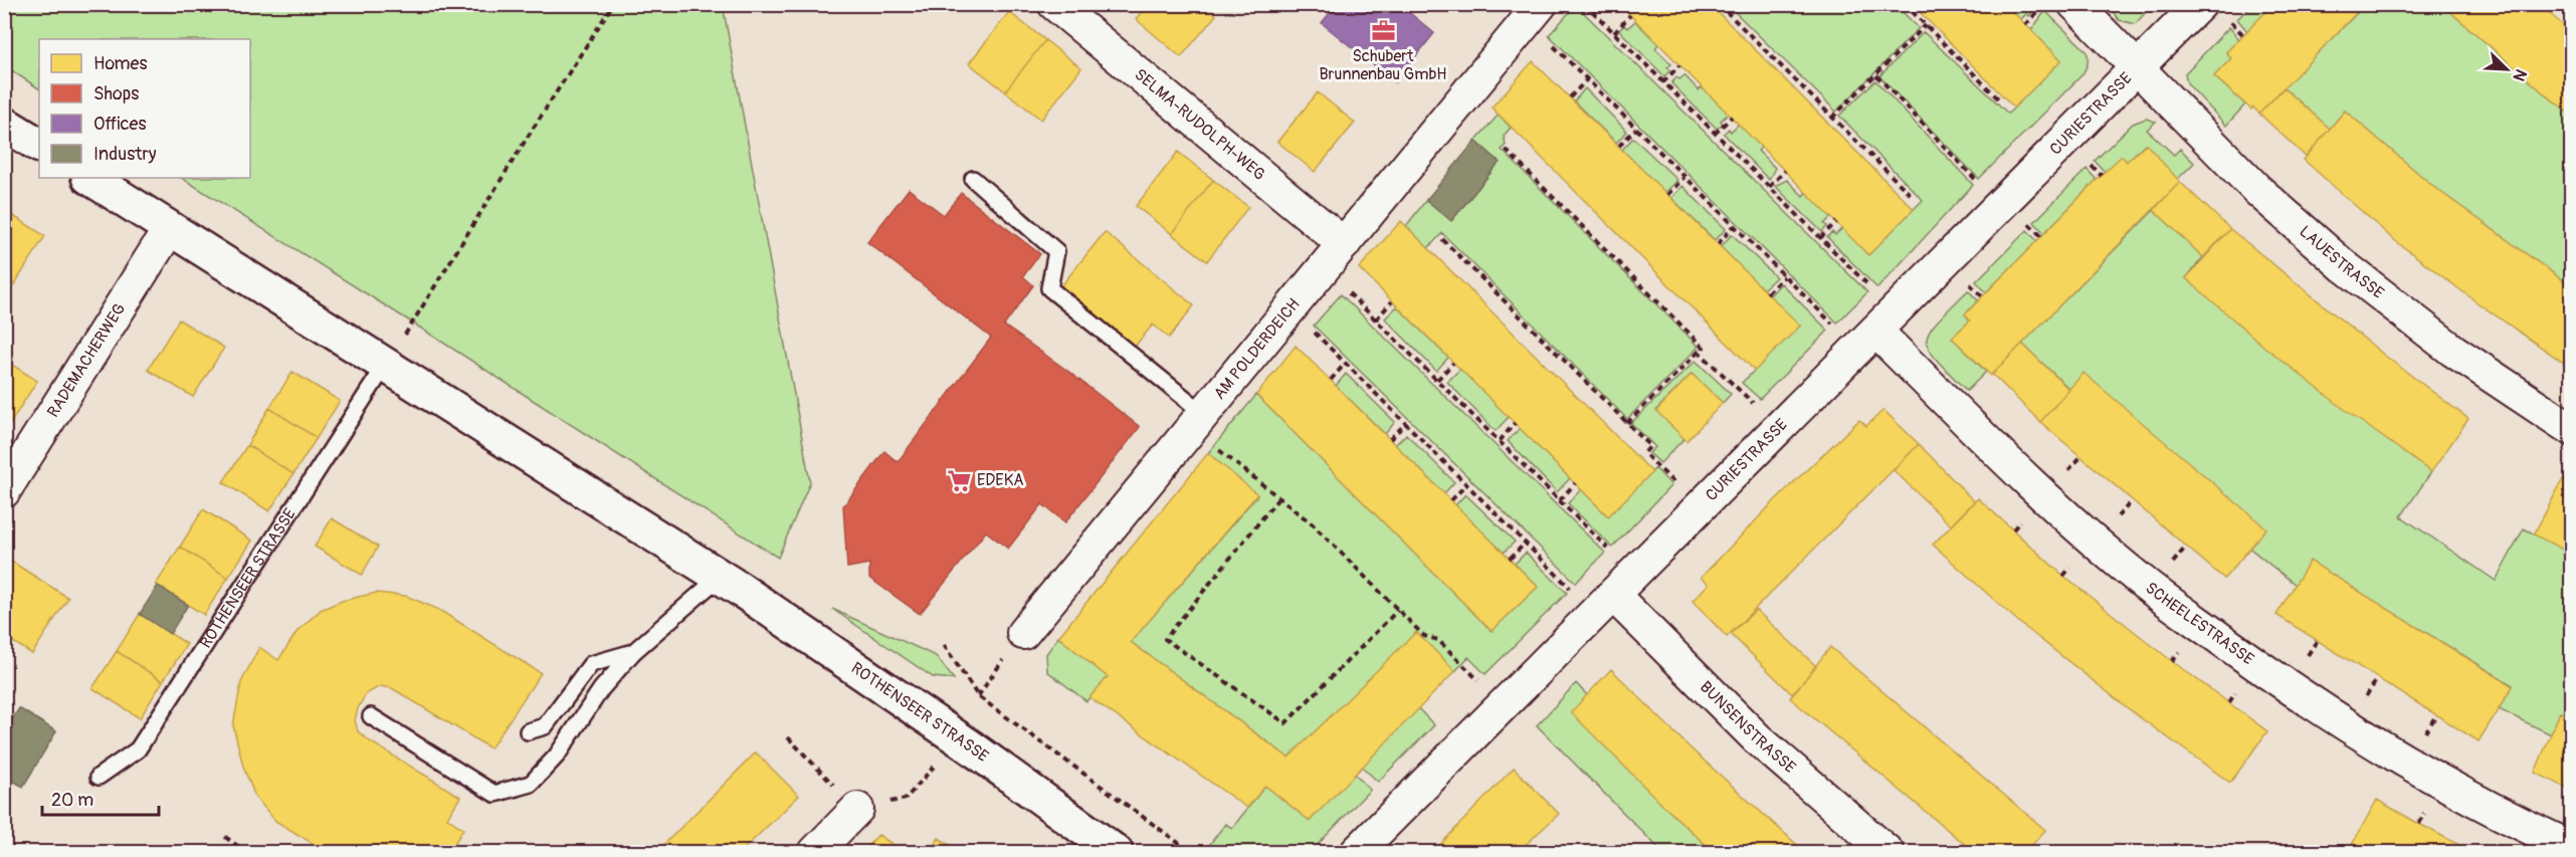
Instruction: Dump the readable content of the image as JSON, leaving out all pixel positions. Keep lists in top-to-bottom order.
{
  "streets": {
    "street": [
      "CURIESTRASSE",
      "SELMA-RUDOLPH-WEG",
      "LAUESTRASSE",
      "AM POLDERDEICH",
      "RADEMACHERWEG",
      "ROTHENSEER STRASSE",
      "SCHEELESTRASSE",
      "BUNSENSTRASSE"
    ]
  },
  "crossings": [
    ["CURIESTRASSE", "LAUESTRASSE"],
    ["CURIESTRASSE", "SCHEELESTRASSE"],
    ["CURIESTRASSE", "BUNSENSTRASSE"],
    ["SELMA-RUDOLPH-WEG", "AM POLDERDEICH"],
    ["RADEMACHERWEG", "ROTHENSEER STRASSE"]
  ],
  "places": {
    "office": ["Schubert Brunnenbau GmbH"],
    "supermarket": ["EDEKA"]
  },
  "legend": [
    "Homes",
    "Shops",
    "Offices",
    "Industry"
  ],
  "scale_bar": "20 m",
  "north": "bottom right"
}
